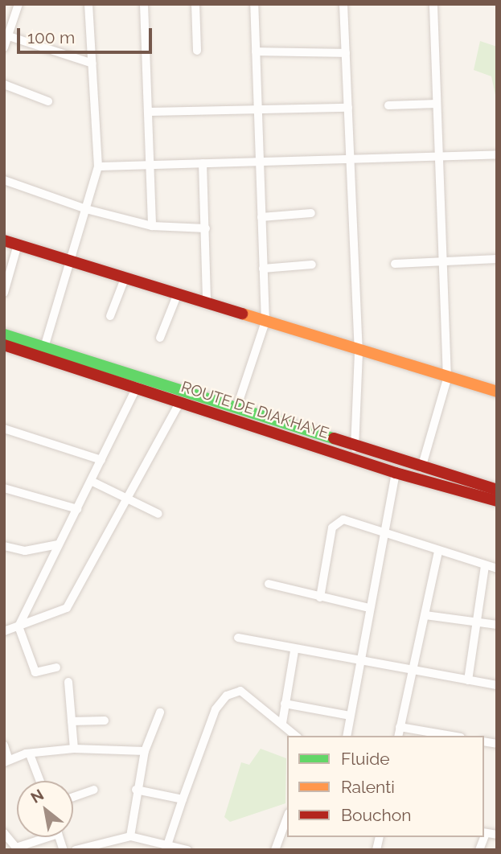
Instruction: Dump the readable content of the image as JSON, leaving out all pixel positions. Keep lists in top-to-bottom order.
{
  "streets": {
    "main road": ["ROUTE DE DIAKHAYE"]
  },
  "legend": ["Fluide", "Ralenti", "Bouchon"],
  "scale_bar": "100 m",
  "north": "top left"
}
